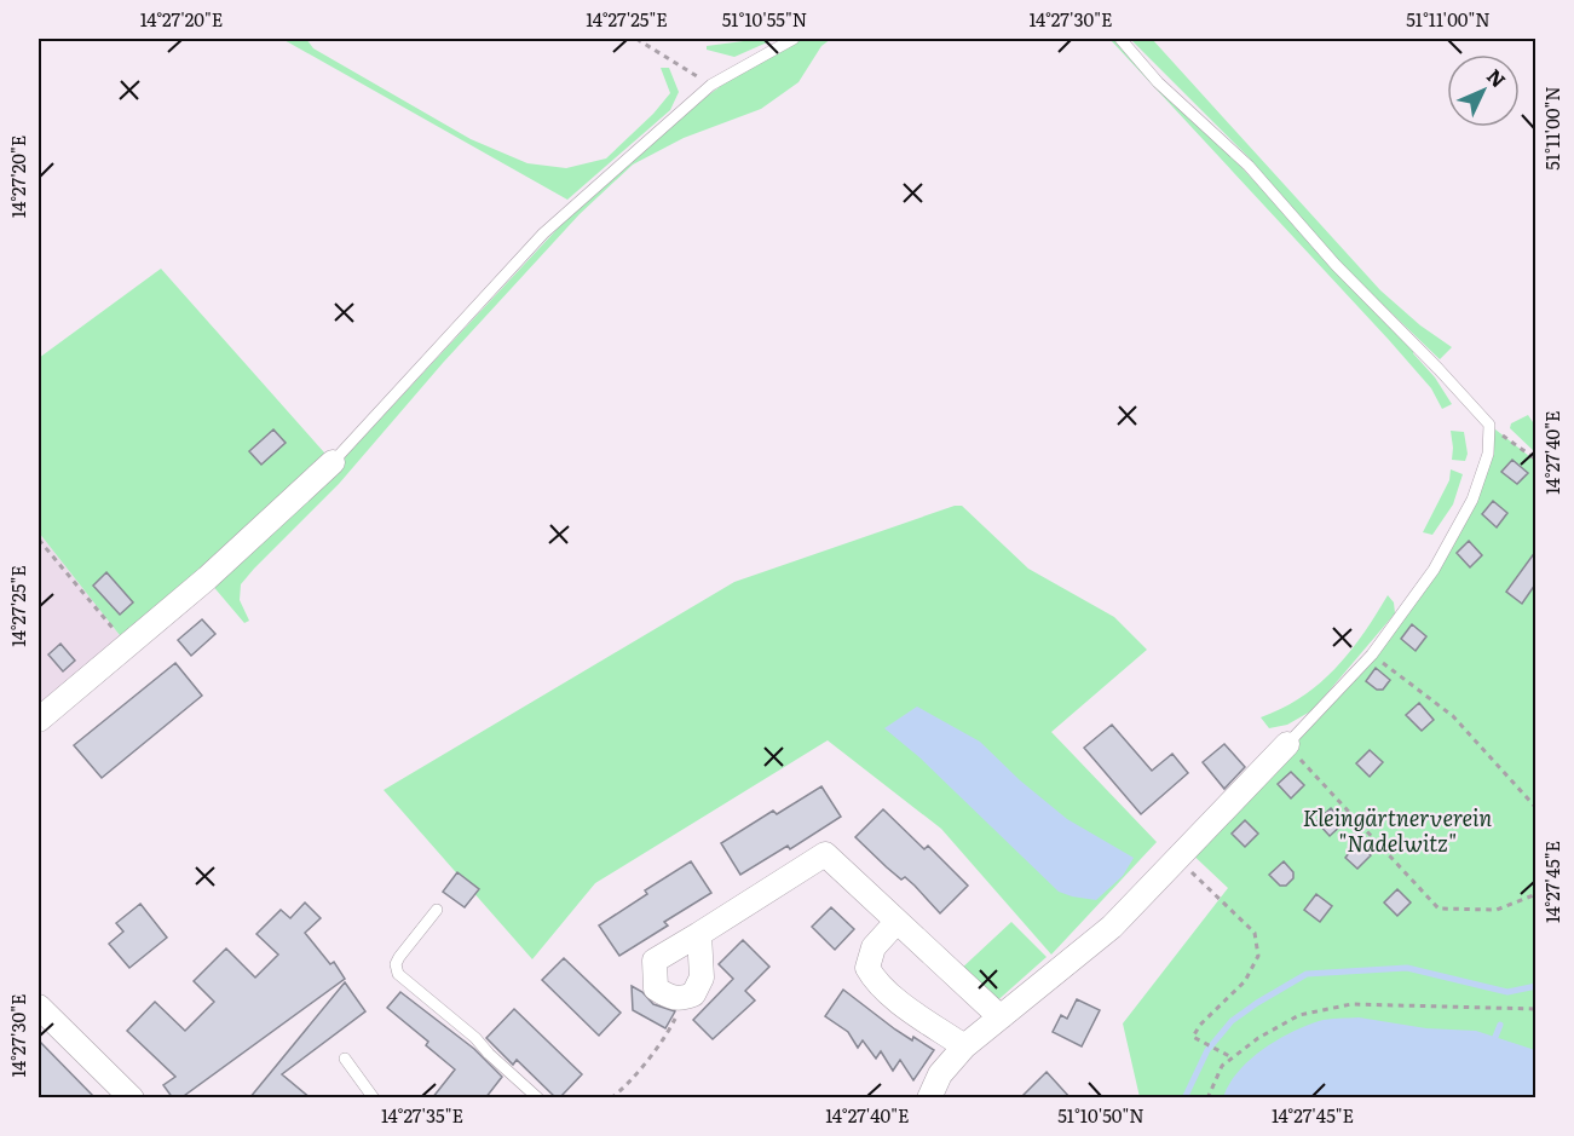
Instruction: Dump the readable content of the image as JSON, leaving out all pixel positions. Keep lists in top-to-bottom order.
{
  "parks": ["Kleingärtnerverein \"Nadelwitz\""],
  "north": "top right",
  "coordinates": [
    "14°27'20\"E",
    "14°27'25\"E",
    "51°10'55\"N",
    "14°27'30\"E",
    "51°11'00\"N",
    "14°27'40\"E",
    "14°27'45\"E",
    "14°27'35\"E",
    "51°10'50\"N"
  ]
}
